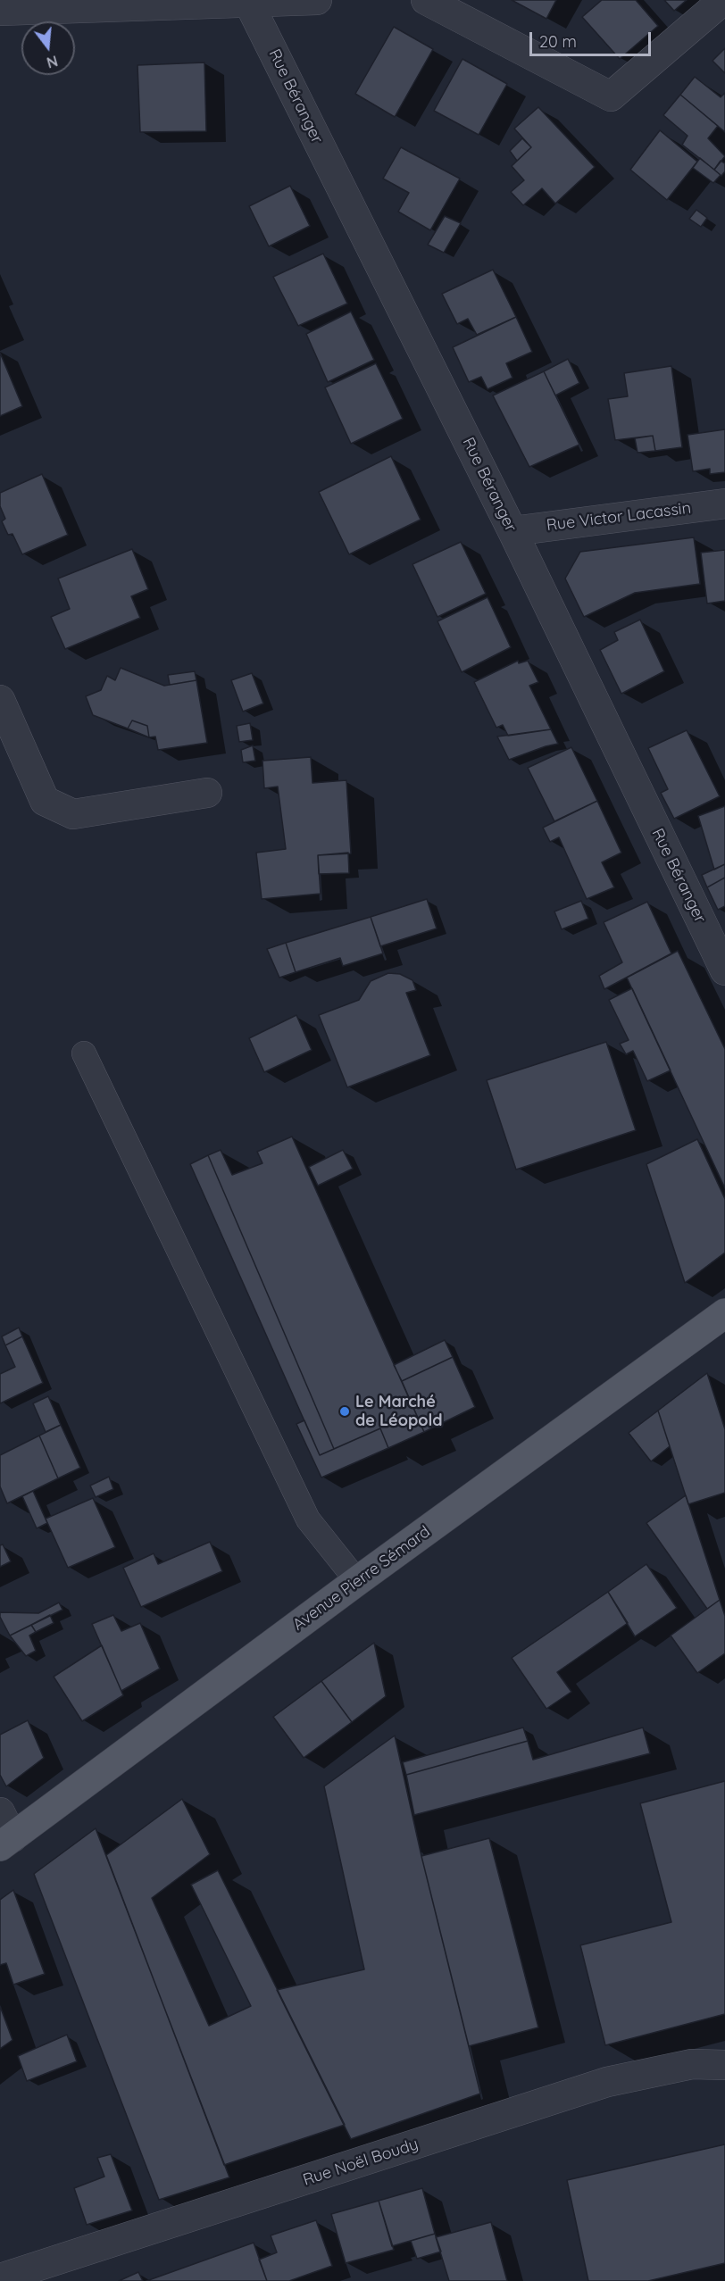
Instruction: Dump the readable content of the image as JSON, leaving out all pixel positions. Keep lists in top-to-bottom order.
{
  "streets": {
    "main road": ["Avenue Pierre Sémard"],
    "street": ["Rue Béranger", "Rue Victor Lacassin", "Rue Noël Boudy"]
  },
  "crossings": [
    ["Rue Béranger", "Rue Victor Lacassin"]
  ],
  "places": ["Le Marché de Léopold"],
  "scale_bar": "20 m",
  "north": "bottom"
}
